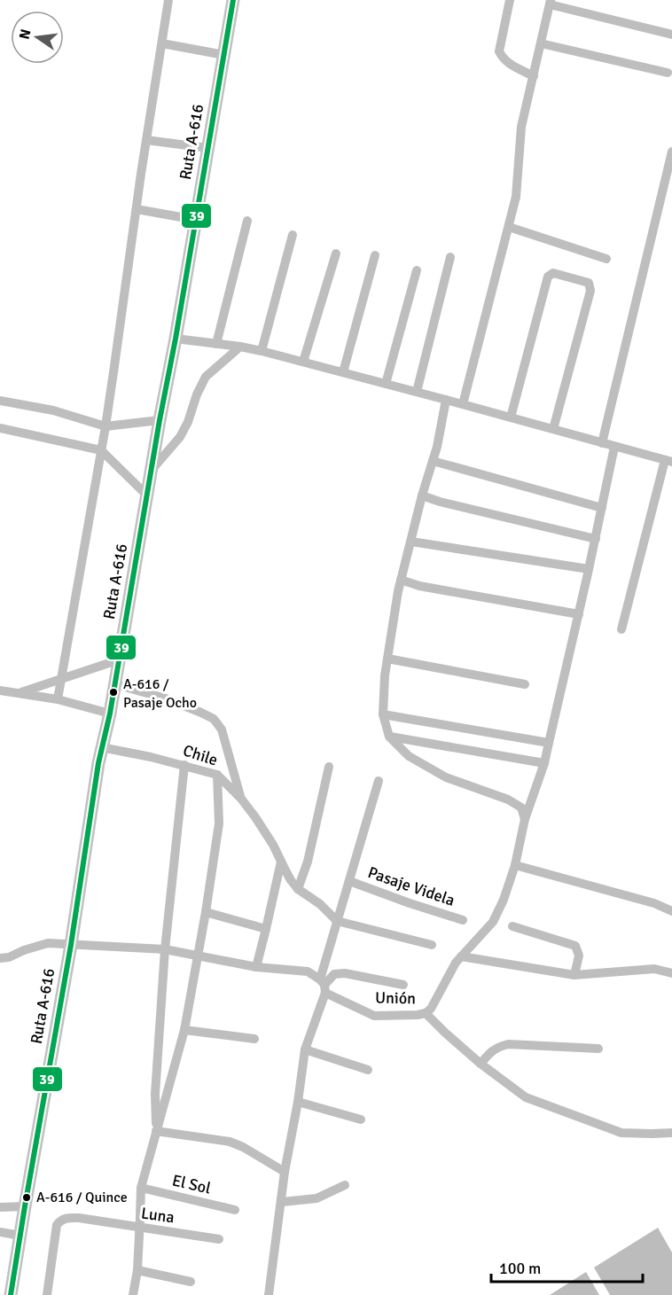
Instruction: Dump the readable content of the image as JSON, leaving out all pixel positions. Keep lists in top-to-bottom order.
{
  "streets": {
    "main road": ["Ruta A-616"],
    "street": [
      "Chile",
      "Pasaje Videla",
      "Unión",
      "El Sol",
      "Luna"
    ]
  },
  "crossings": [
    ["Ruta A-616", "Chile"],
    ["Ruta A-616", "Unión"]
  ],
  "places": ["A-616 / Pasaje Ocho", "A-616 / Quince"],
  "lines": ["transit line 39"],
  "scale_bar": "100 m",
  "north": "left"
}
